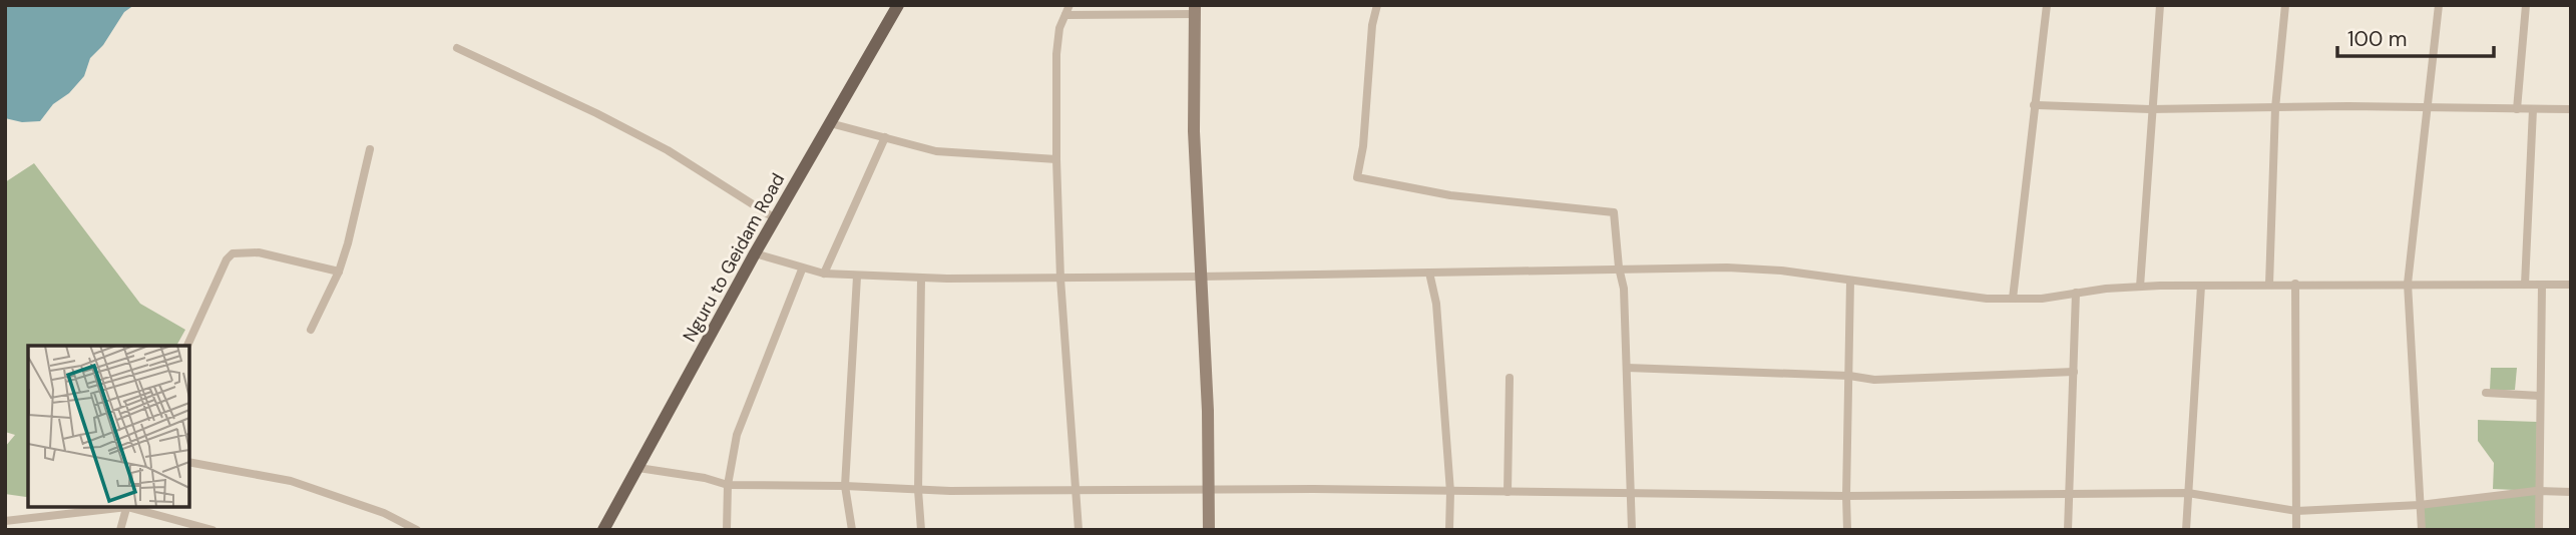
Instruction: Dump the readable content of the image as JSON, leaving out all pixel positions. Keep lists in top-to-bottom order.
{
  "streets": {
    "main road": ["Nguru to Geidam Road"]
  },
  "scale_bar": "100 m"
}
